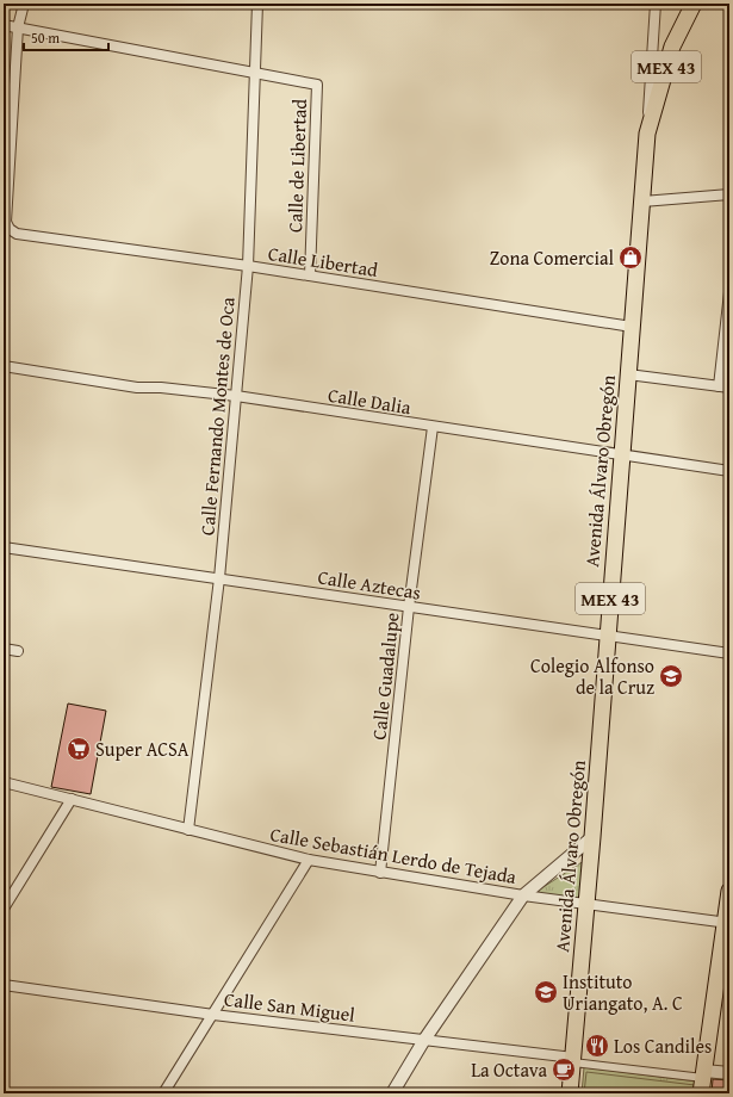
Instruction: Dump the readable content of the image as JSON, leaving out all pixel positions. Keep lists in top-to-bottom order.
{
  "streets": {
    "main road": ["MEX 43", "Avenida Álvaro Obregón"],
    "street": [
      "Calle de Libertad",
      "Calle Libertad",
      "Calle Dalia",
      "Calle Fernando Montes de Oca",
      "Calle Aztecas",
      "Calle Guadalupe",
      "Calle Sebastián Lerdo de Tejada",
      "Calle San Miguel"
    ]
  },
  "crossings": [
    ["Calle de Libertad", "Calle Libertad"],
    ["Calle de Libertad", "Calle Fernando Montes de Oca"],
    ["Calle Libertad", "Calle Fernando Montes de Oca"],
    ["Calle Libertad", "Avenida Álvaro Obregón"],
    ["Calle Dalia", "Calle Fernando Montes de Oca"],
    ["Calle Dalia", "Avenida Álvaro Obregón"],
    ["Calle Dalia", "Calle Guadalupe"],
    ["Calle Fernando Montes de Oca", "Calle Aztecas"],
    ["Calle Fernando Montes de Oca", "Calle Sebastián Lerdo de Tejada"],
    ["Avenida Álvaro Obregón", "Calle Aztecas"],
    ["Avenida Álvaro Obregón", "Calle Sebastián Lerdo de Tejada"],
    ["Avenida Álvaro Obregón", "Calle San Miguel"],
    ["Calle Aztecas", "Calle Guadalupe"],
    ["Calle Guadalupe", "Calle Sebastián Lerdo de Tejada"]
  ],
  "places": {
    "shop": ["Zona Comercial"],
    "school or university": ["Colegio Alfonso de la Cruz", "Instituto Uriangato, A. C"],
    "supermarket": ["Super ACSA"],
    "restaurant": ["Los Candiles"],
    "cafe": ["La Octava"]
  },
  "scale_bar": "50 m"
}
